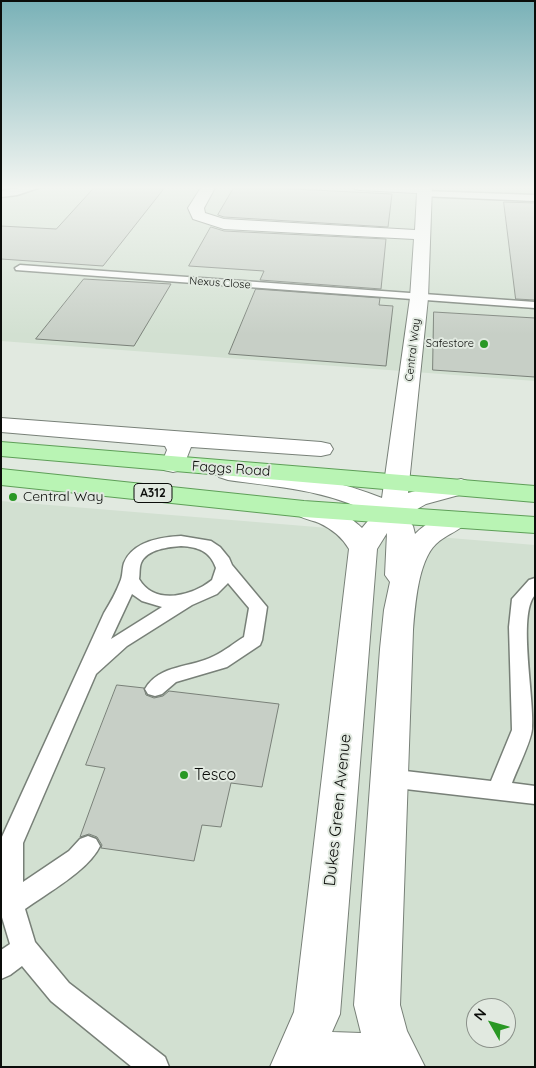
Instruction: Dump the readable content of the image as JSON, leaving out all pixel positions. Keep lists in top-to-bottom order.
{
  "streets": {
    "main road": ["Faggs Road", "A312"],
    "street": ["Central Way", "Dukes Green Avenue"],
    "lane": ["Nexus Close"]
  },
  "crossings": [
    ["Nexus Close", "Central Way"],
    ["Central Way", "Faggs Road"],
    ["Faggs Road", "Dukes Green Avenue"]
  ],
  "places": ["Safestore", "Central Way", "Tesco"],
  "north": "top left"
}
